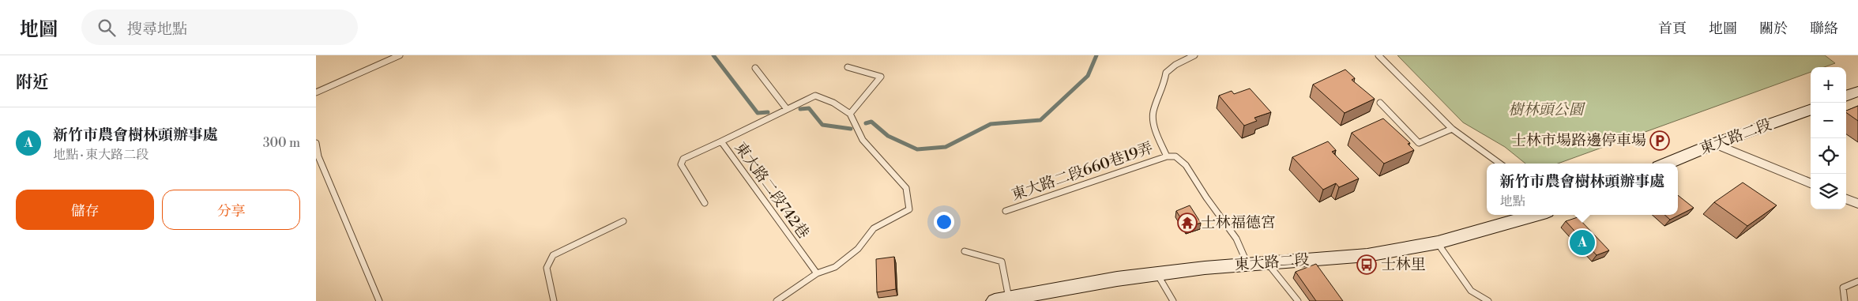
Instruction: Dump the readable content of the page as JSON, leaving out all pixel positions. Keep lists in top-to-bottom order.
{
  "streets": {
    "main road": ["東大路二段"],
    "lane": ["東大路二段660巷19弄", "東大路二段742巷"]
  },
  "parks": ["樹林頭公園"],
  "places": {
    "parking": ["士林市場路邊停車場"],
    "temple": ["士林福德宮"],
    "bus stop": ["士林里"]
  },
  "page": {
    "header": "地圖",
    "search": "搜尋地點",
    "nav": [
      "首頁",
      "地圖",
      "關於",
      "聯絡"
    ],
    "heading": "附近",
    "map_buttons": ["+", "−"],
    "list": [
      {
        "mark": "A",
        "name": "新竹市農會樹林頭辦事處",
        "note": "地點 · 東大路二段",
        "value": "300 m"
      }
    ],
    "popup": ["新竹市農會樹林頭辦事處", "地點"],
    "buttons": ["儲存", "分享"],
    "pins": "A"
  }
}
